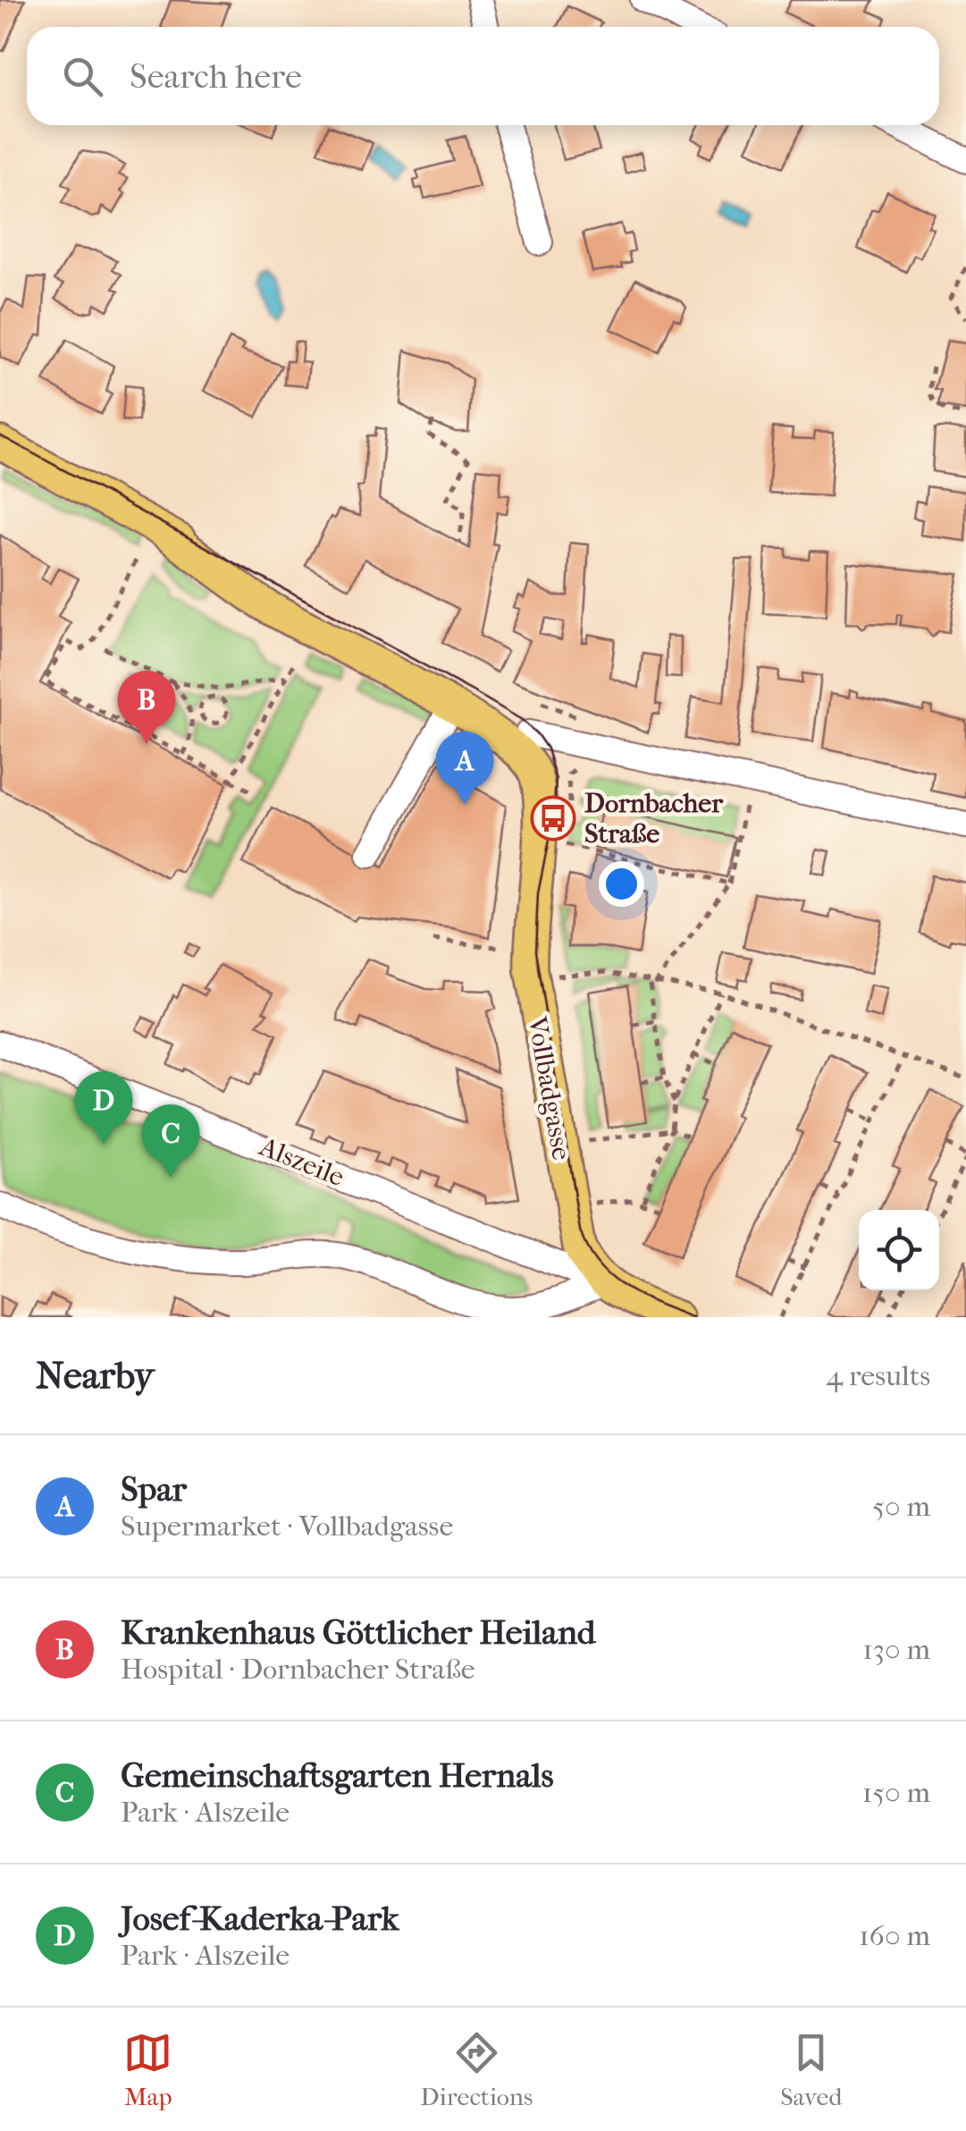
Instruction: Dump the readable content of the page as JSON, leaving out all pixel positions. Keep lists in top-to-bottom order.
{
  "streets": {
    "main road": ["Vollbadgasse", "Alszeile"]
  },
  "crossings": [
    ["Vollbadgasse", "Alszeile"]
  ],
  "places": {
    "bus stop": ["Dornbacher Straße"]
  },
  "page": {
    "search": "Search here",
    "pins": [
      "B",
      "A",
      "D",
      "C"
    ],
    "heading": ["Nearby", "4 results"],
    "list": [
      {
        "mark": "A",
        "name": "Spar",
        "note": "Supermarket · Vollbadgasse",
        "value": "50 m"
      },
      {
        "mark": "B",
        "name": "Krankenhaus Göttlicher Heiland",
        "note": "Hospital · Dornbacher Straße",
        "value": "130 m"
      },
      {
        "mark": "C",
        "name": "Gemeinschaftsgarten Hernals",
        "note": "Park · Alszeile",
        "value": "150 m"
      },
      {
        "mark": "D",
        "name": "Josef-Kaderka-Park",
        "note": "Park · Alszeile",
        "value": "160 m"
      }
    ],
    "nav": ["Map", "Directions", "Saved"]
  }
}
